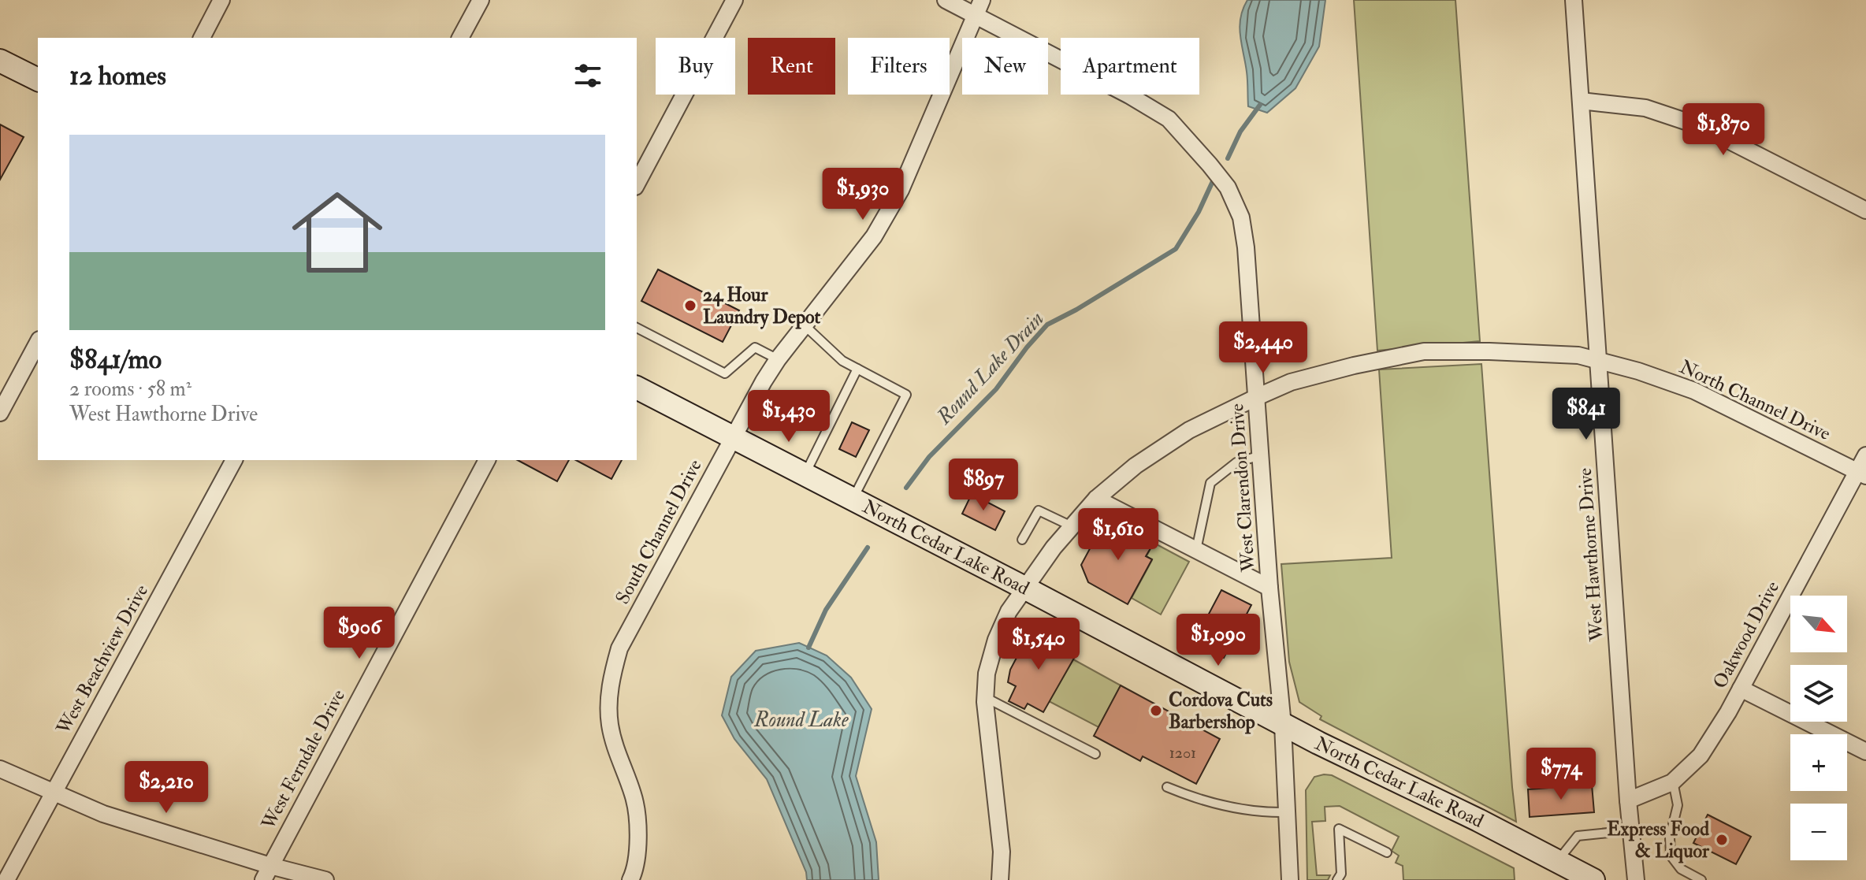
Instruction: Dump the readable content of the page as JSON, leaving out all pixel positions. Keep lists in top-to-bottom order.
{
  "streets": {
    "main road": ["North Cedar Lake Road"],
    "street": [
      "North Channel Drive",
      "West Clarendon Drive",
      "South Channel Drive",
      "West Hawthorne Drive",
      "Oakwood Drive",
      "West Beachview Drive",
      "West Ferndale Drive"
    ]
  },
  "crossings": [
    ["North Channel Drive", "West Clarendon Drive"],
    ["North Channel Drive", "North Cedar Lake Road"],
    ["North Channel Drive", "West Hawthorne Drive"],
    ["North Channel Drive", "Oakwood Drive"],
    ["West Clarendon Drive", "South Channel Drive"],
    ["West Clarendon Drive", "North Cedar Lake Road"],
    ["South Channel Drive", "North Cedar Lake Road"],
    ["West Hawthorne Drive", "Oakwood Drive"]
  ],
  "water": ["Round Lake Drain", "Round Lake"],
  "places": ["24 Hour Laundry Depot", "Cordova Cuts Barbershop", "Express Food & Liquor"],
  "house_numbers": ["1201"],
  "north": "bottom right",
  "page": {
    "chip": [
      "Buy",
      "Rent",
      "Filters",
      "New",
      "Apartment"
    ],
    "heading": "12 homes",
    "price": [
      "$1,870",
      "$1,930",
      "$2,440",
      "$841",
      "$1,430",
      "$897",
      "$1,610",
      "$906",
      "$1,090",
      "$1,540",
      "$774",
      "$2,210"
    ],
    "list": [
      {
        "name": "$841/mo",
        "note": "2 rooms · 58 m² · West Hawthorne Drive"
      }
    ],
    "map_buttons": ["+", "−"]
  }
}
